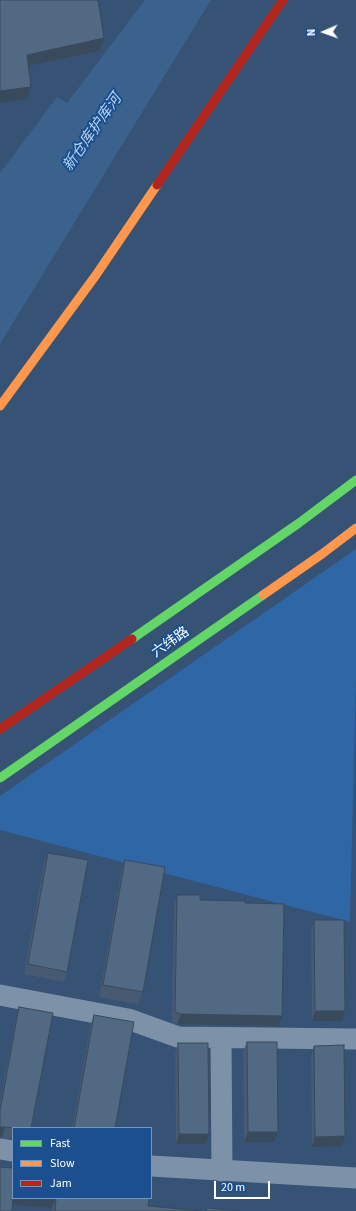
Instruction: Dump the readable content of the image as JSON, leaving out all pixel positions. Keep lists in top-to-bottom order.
{
  "streets": {
    "main road": ["六纬路"]
  },
  "water": ["新仓库护库河"],
  "legend": ["Fast", "Slow", "Jam"],
  "scale_bar": "20 m",
  "north": "left"
}
